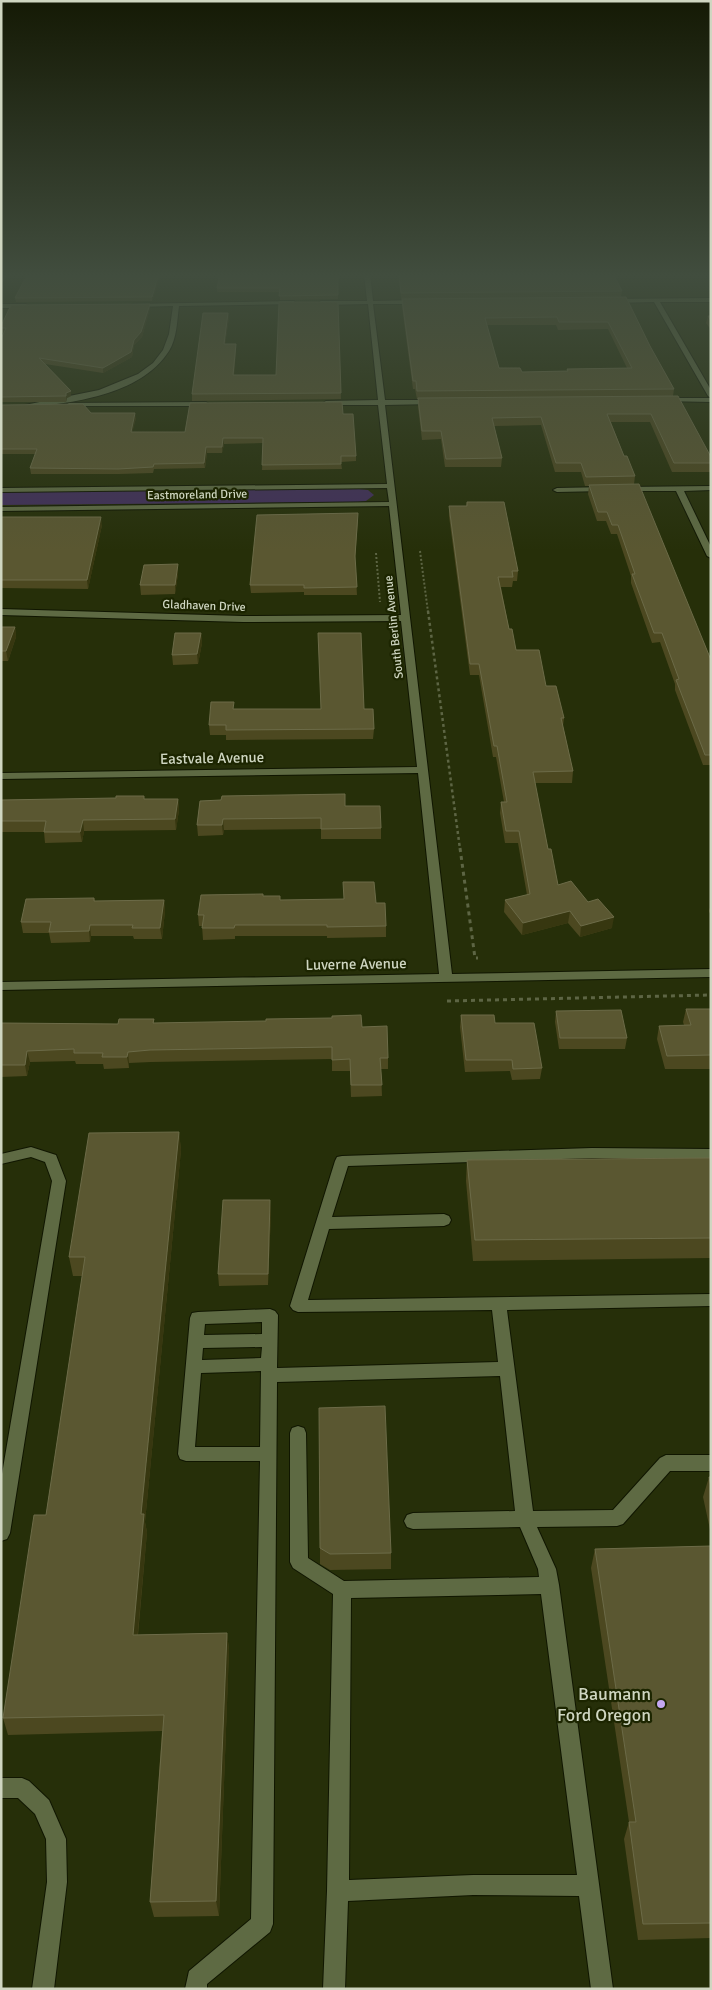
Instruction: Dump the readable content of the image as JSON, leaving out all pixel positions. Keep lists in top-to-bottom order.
{
  "streets": {
    "street": [
      "Eastmoreland Drive",
      "Gladhaven Drive",
      "South Berlin Avenue",
      "Eastvale Avenue",
      "Luverne Avenue"
    ]
  },
  "crossings": [
    ["Eastmoreland Drive", "South Berlin Avenue"],
    ["Gladhaven Drive", "South Berlin Avenue"],
    ["South Berlin Avenue", "Eastvale Avenue"],
    ["South Berlin Avenue", "Luverne Avenue"]
  ],
  "places": ["Baumann Ford Oregon"]
}
